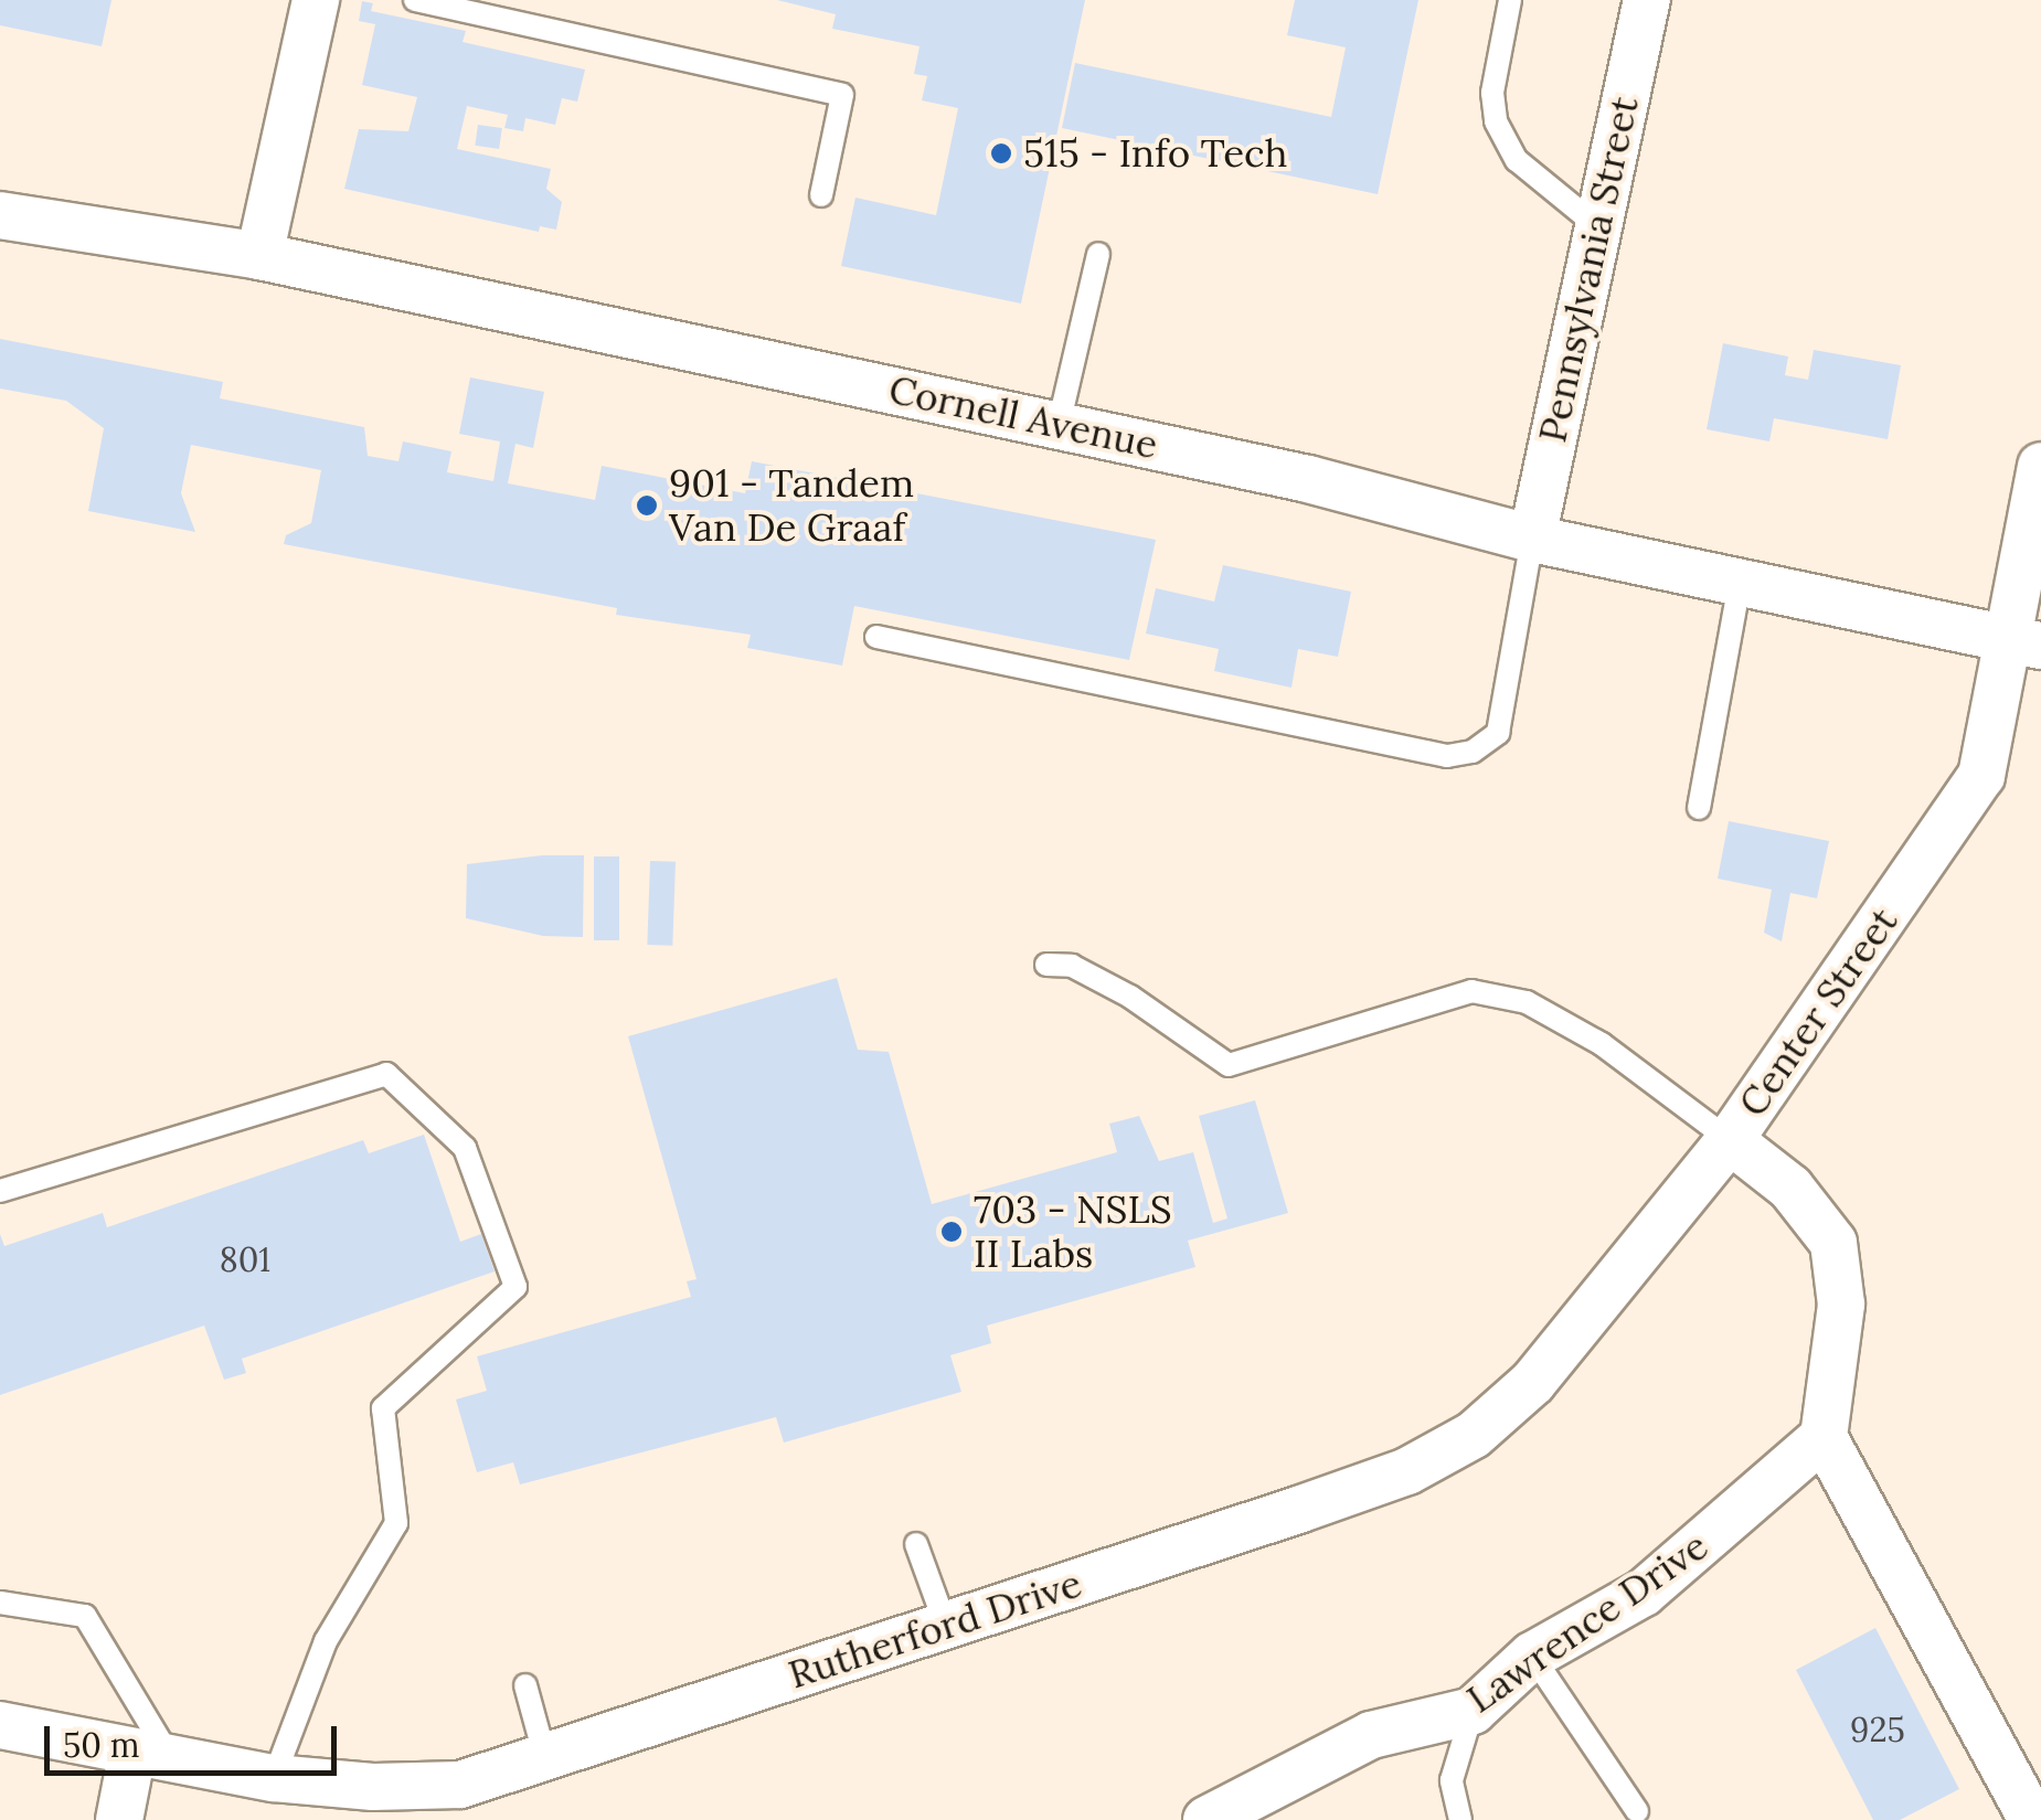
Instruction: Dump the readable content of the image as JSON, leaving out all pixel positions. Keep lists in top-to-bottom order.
{
  "streets": {
    "street": [
      "Pennsylvania Street",
      "Cornell Avenue",
      "Center Street",
      "Lawrence Drive",
      "Rutherford Drive"
    ]
  },
  "crossings": [
    ["Pennsylvania Street", "Cornell Avenue"],
    ["Cornell Avenue", "Center Street"],
    ["Center Street", "Lawrence Drive"],
    ["Center Street", "Rutherford Drive"]
  ],
  "places": ["515 - Info Tech", "901 - Tandem Van De Graaf", "703 - NSLS II Labs"],
  "house_numbers": ["801", "925"],
  "scale_bar": "50 m"
}
